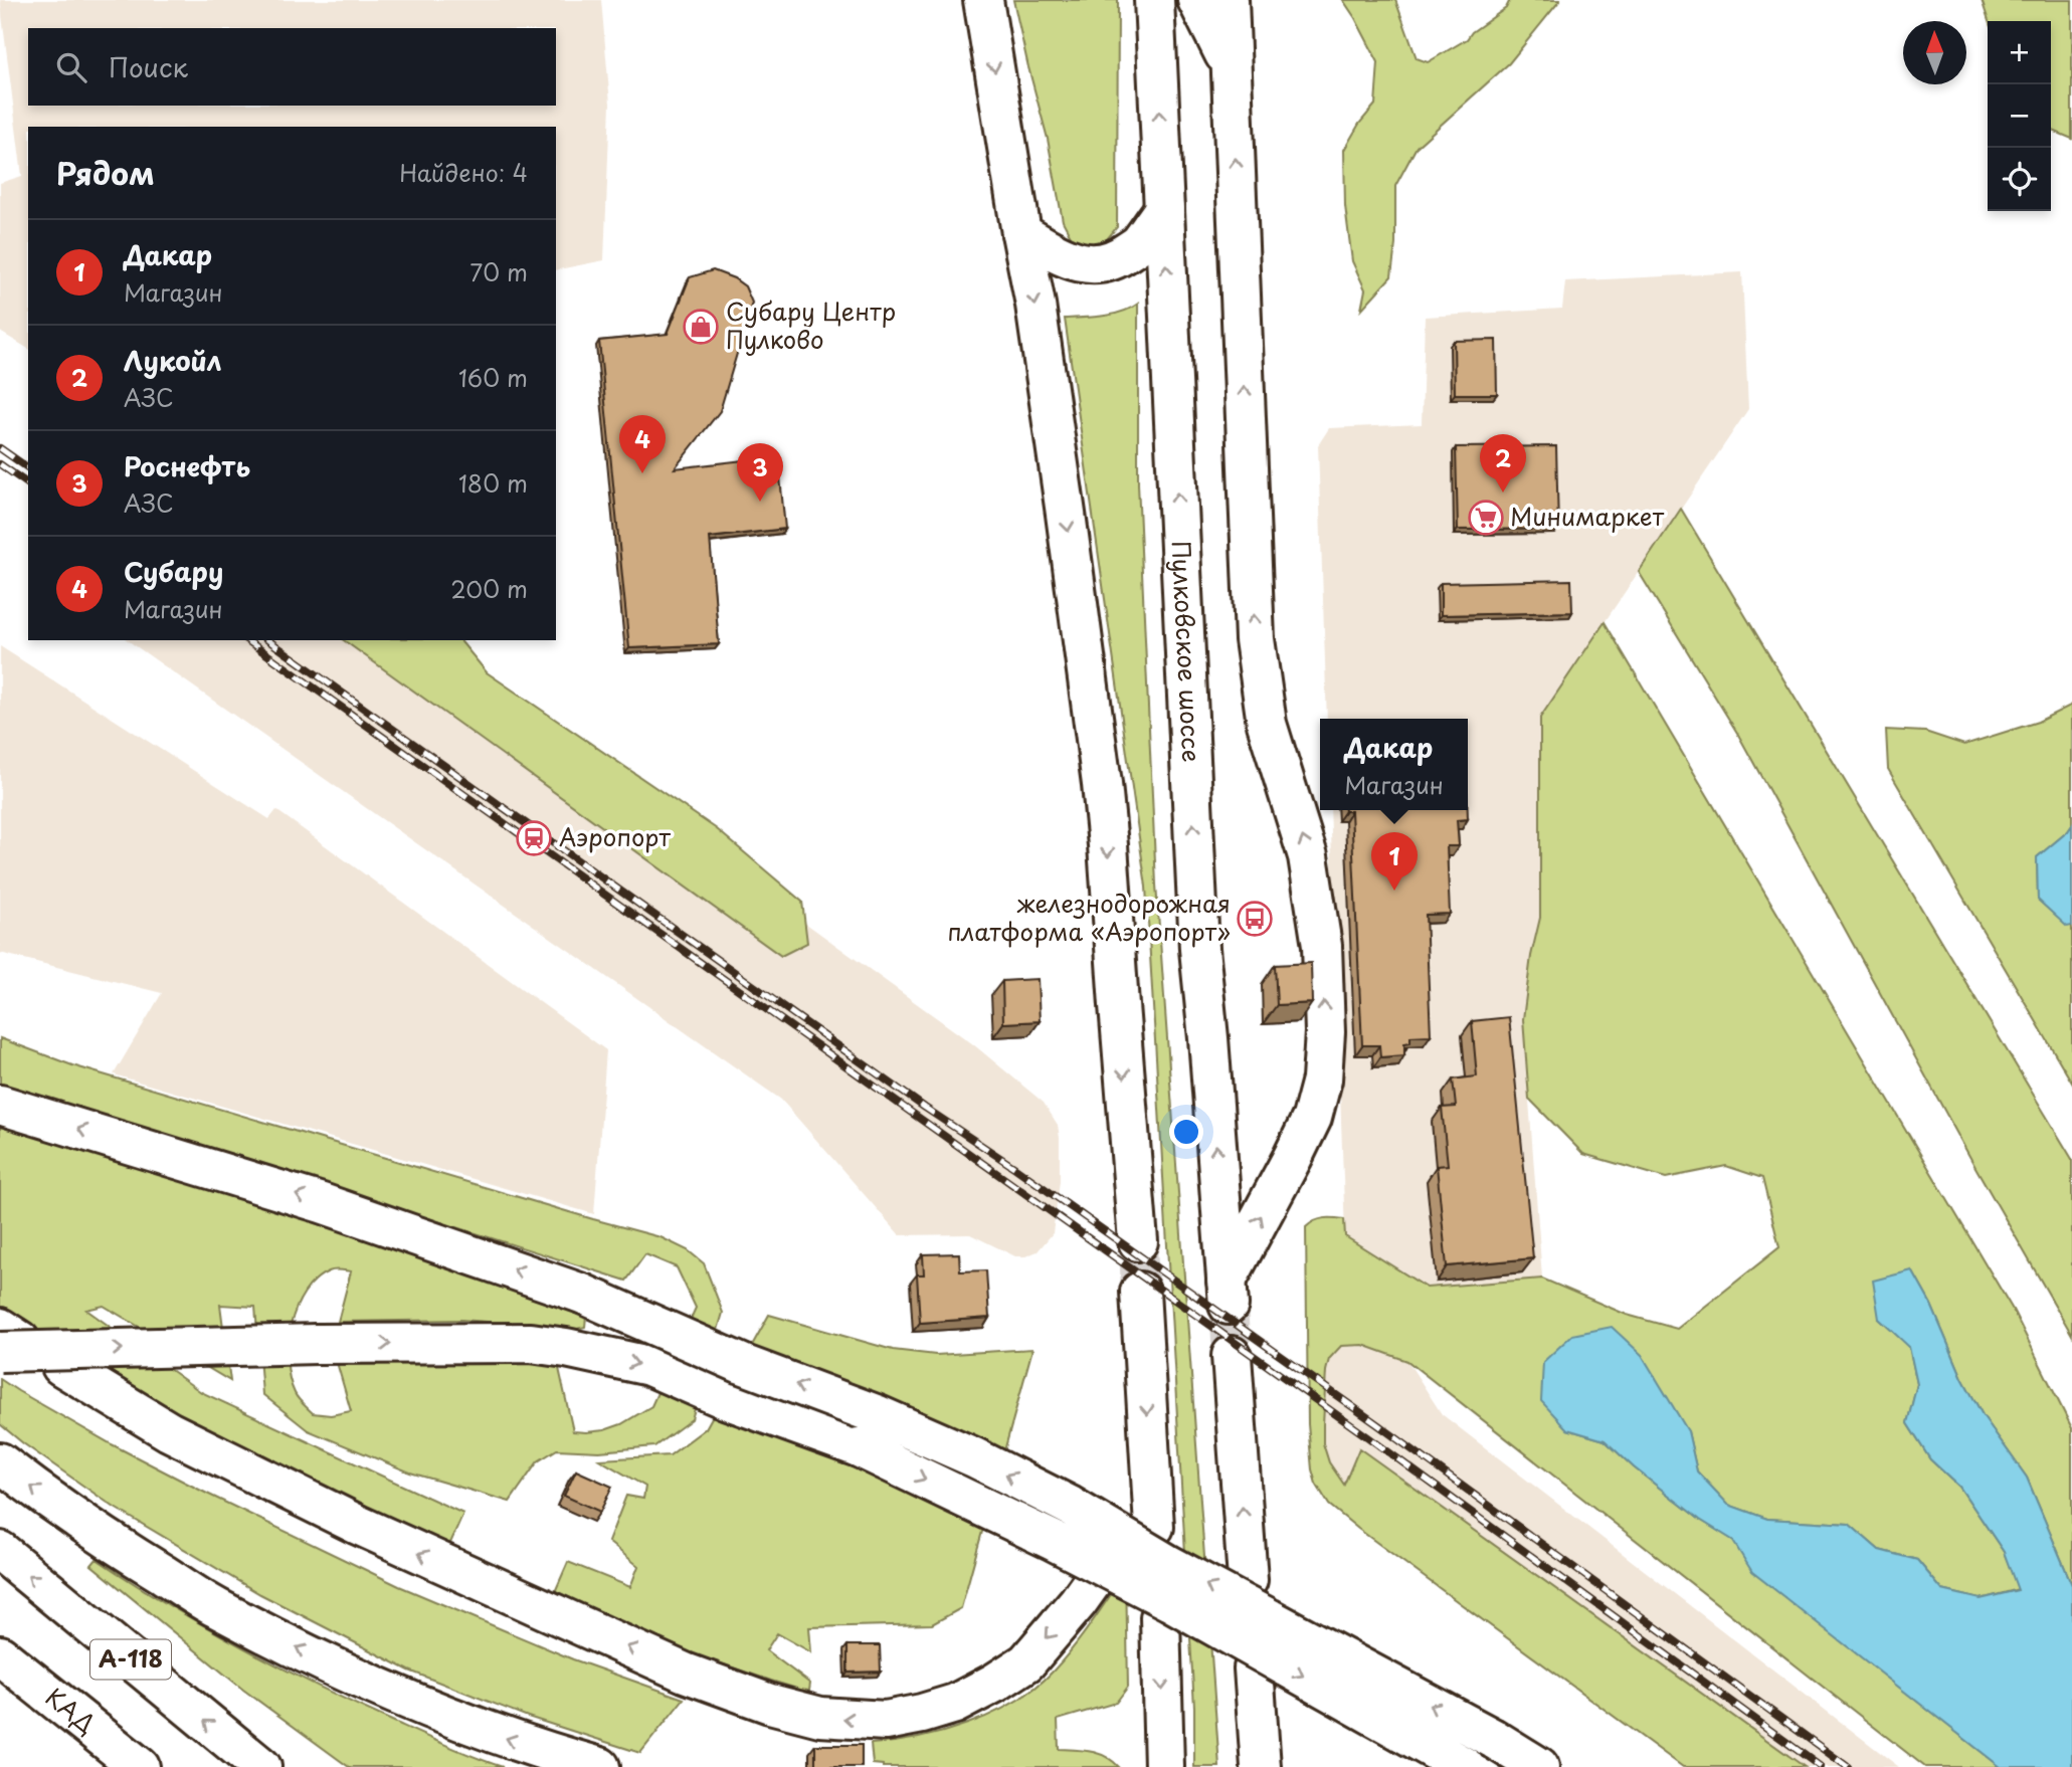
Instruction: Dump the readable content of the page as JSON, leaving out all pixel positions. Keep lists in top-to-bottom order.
{
  "streets": {
    "main road": ["Пулковское шоссе", "А-118", "КАД"]
  },
  "places": {
    "shop": ["Субару Центр Пулково"],
    "supermarket": ["Минимаркет"],
    "station": ["Аэропорт"],
    "bus stop": ["железнодорожная платформа «Аэропорт»"]
  },
  "north": "top",
  "page": {
    "map_buttons": ["+", "−"],
    "search": "Поиск",
    "heading": ["Рядом", "Найдено: 4"],
    "list": [
      {
        "mark": "1",
        "name": "Дакар",
        "note": "Магазин",
        "value": "70 m"
      },
      {
        "mark": "2",
        "name": "Лукойл",
        "note": "АЗС",
        "value": "160 m"
      },
      {
        "mark": "3",
        "name": "Роснефть",
        "note": "АЗС",
        "value": "180 m"
      },
      {
        "mark": "4",
        "name": "Субару",
        "note": "Магазин",
        "value": "200 m"
      }
    ],
    "pins": [
      "4",
      "2",
      "3",
      "1"
    ],
    "popup": ["Дакар", "Магазин"]
  }
}
